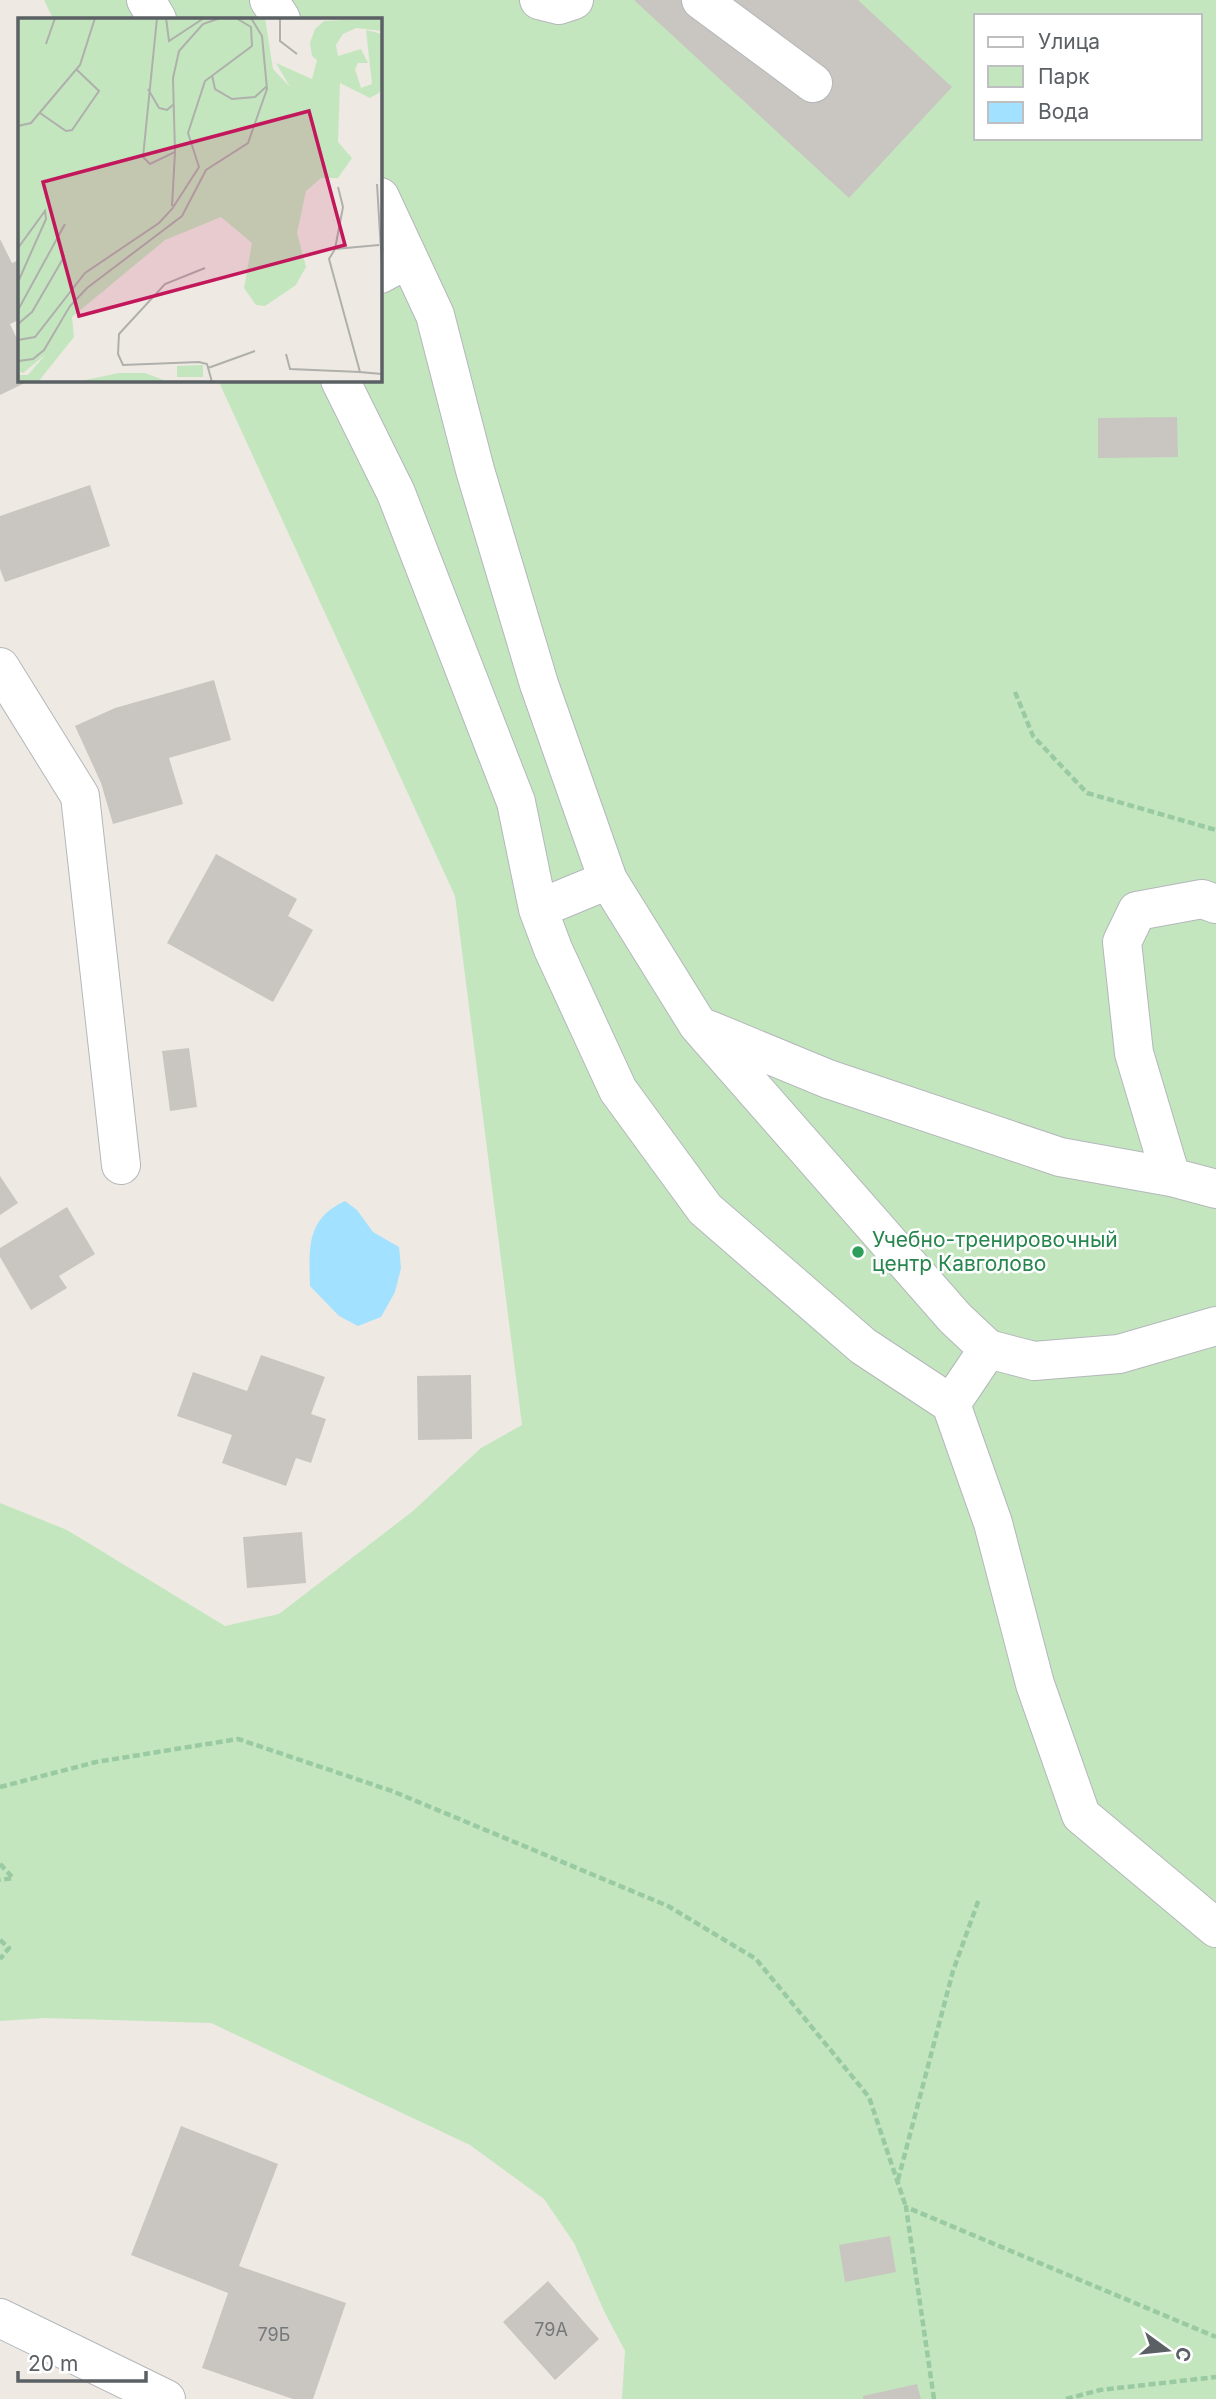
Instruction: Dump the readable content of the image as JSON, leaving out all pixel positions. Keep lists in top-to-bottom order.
{
  "places": ["Учебно-тренировочный центр Кавголово"],
  "house_numbers": ["79А", "79Б"],
  "legend": ["Улица", "Парк", "Вода"],
  "scale_bar": "20 m",
  "north": "right"
}
